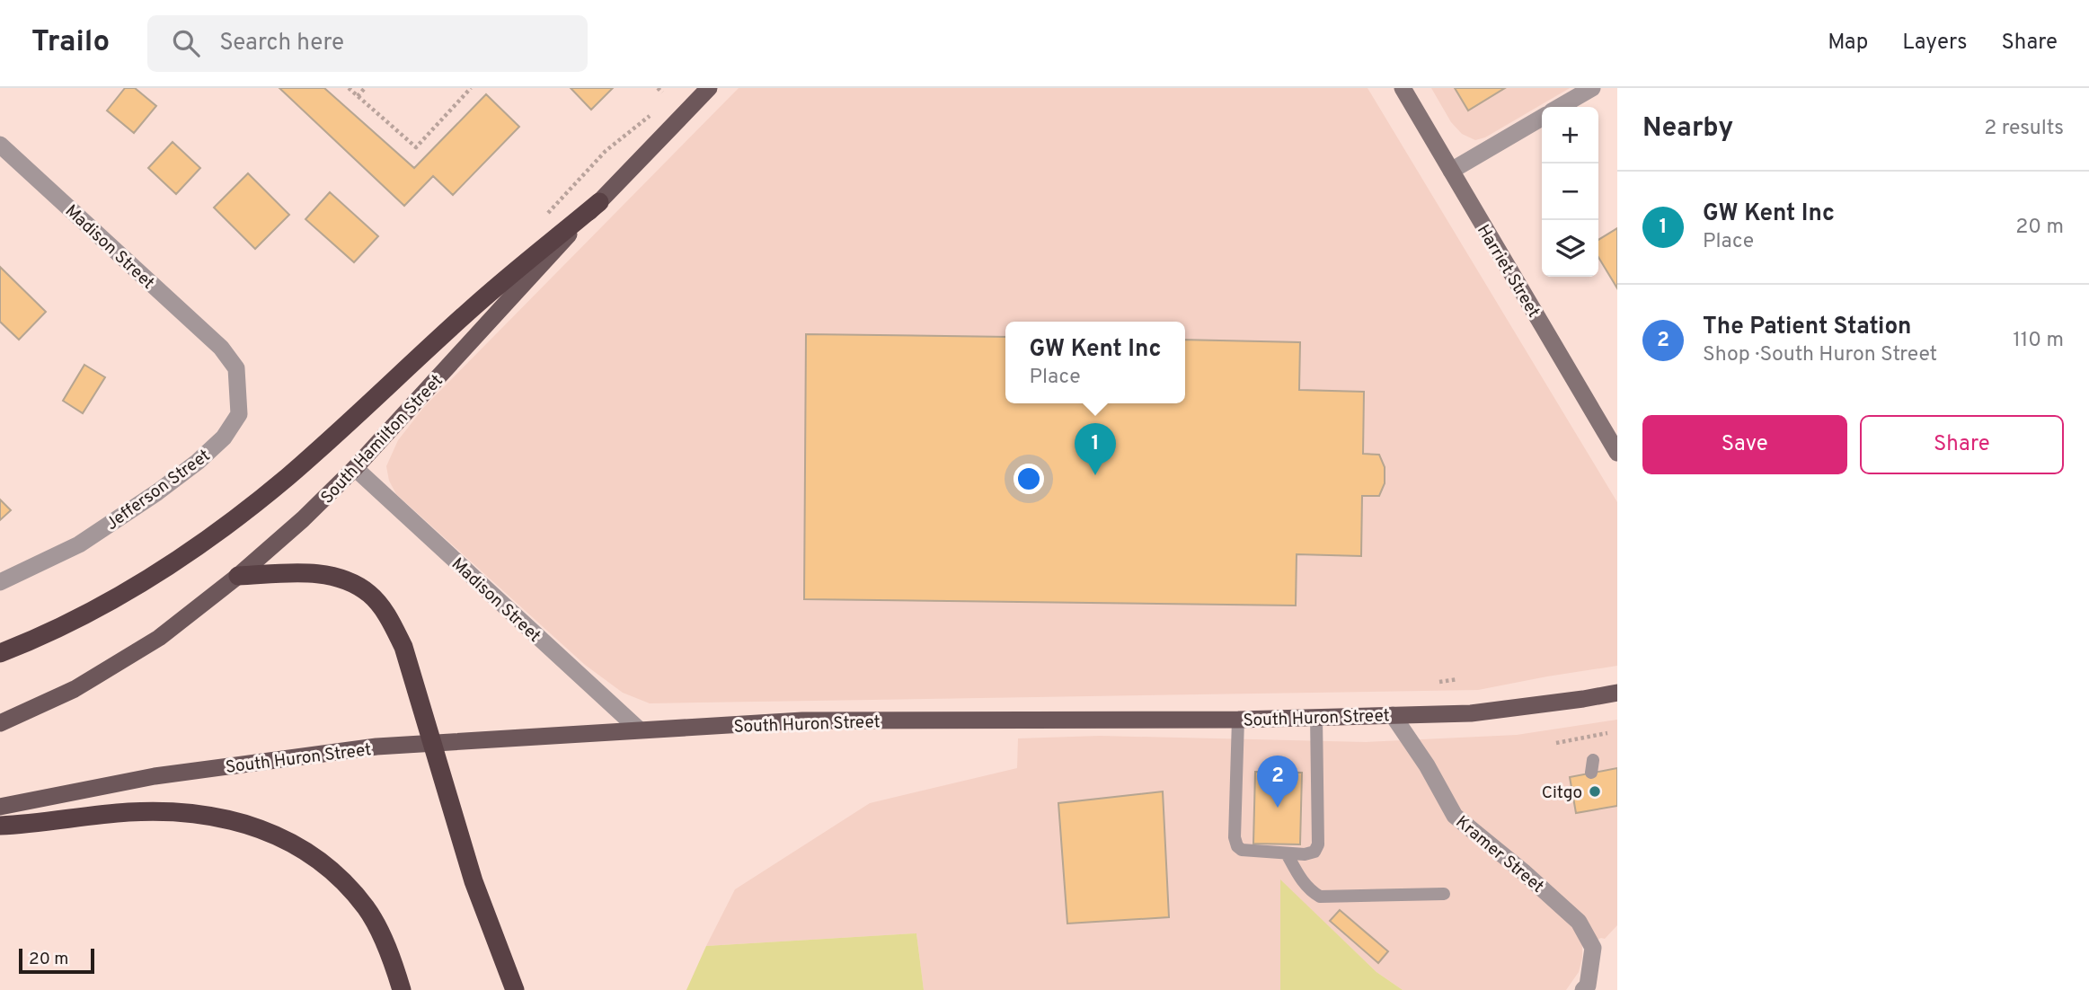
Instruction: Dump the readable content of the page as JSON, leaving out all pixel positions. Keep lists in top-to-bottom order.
{
  "streets": {
    "main road": ["Harriet Street", "South Hamilton Street", "South Huron Street"],
    "street": ["Madison Street", "Jefferson Street", "Kramer Street"]
  },
  "crossings": [
    ["Madison Street", "South Hamilton Street"],
    ["Madison Street", "Jefferson Street"],
    ["Madison Street", "South Huron Street"],
    ["South Huron Street", "Kramer Street"]
  ],
  "places": ["Citgo"],
  "scale_bar": "20 m",
  "page": {
    "header": "Trailo",
    "search": "Search here",
    "nav": ["Map", "Layers", "Share"],
    "heading": ["Nearby", "2 results"],
    "map_buttons": ["+", "−"],
    "list": [
      {
        "mark": "1",
        "name": "GW Kent Inc",
        "note": "Place",
        "value": "20 m"
      },
      {
        "mark": "2",
        "name": "The Patient Station",
        "note": "Shop · South Huron Street",
        "value": "110 m"
      }
    ],
    "popup": ["GW Kent Inc", "Place"],
    "buttons": ["Save", "Share"],
    "pins": ["1", "2"],
    "scale": "20 m"
  }
}
